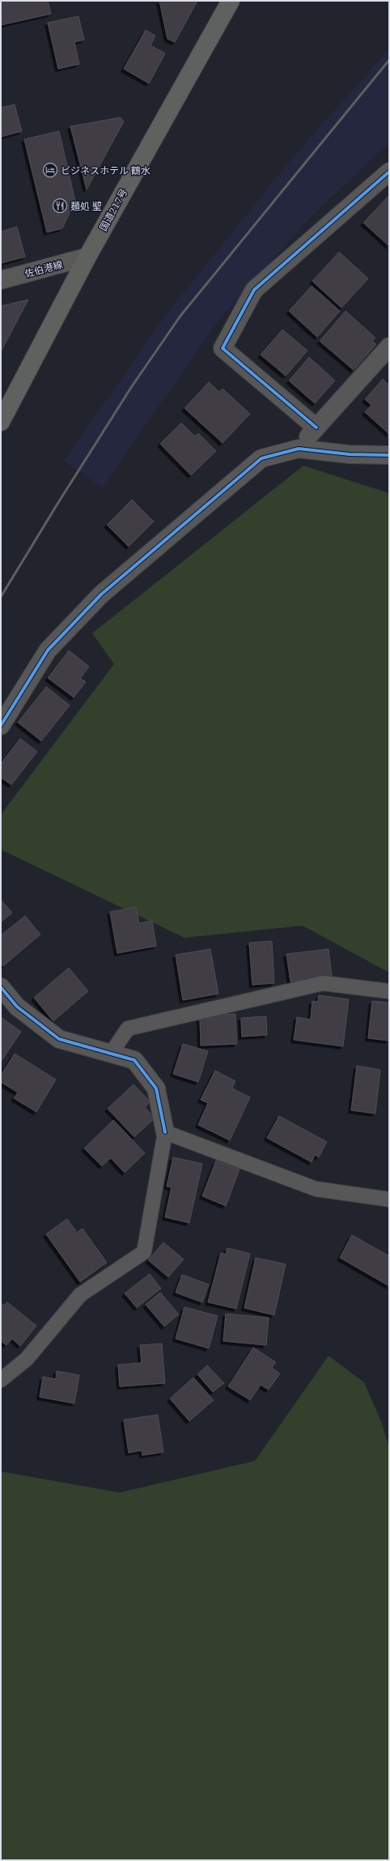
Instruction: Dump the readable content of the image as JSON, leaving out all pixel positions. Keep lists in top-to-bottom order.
{
  "streets": {
    "highway": ["国道217号"],
    "main road": ["佐伯港線"]
  },
  "crossings": [
    ["国道217号", "佐伯港線"]
  ],
  "places": {
    "hotel": ["ビジネスホテル 鶴水"],
    "restaurant": ["麺処 聖"]
  }
}
